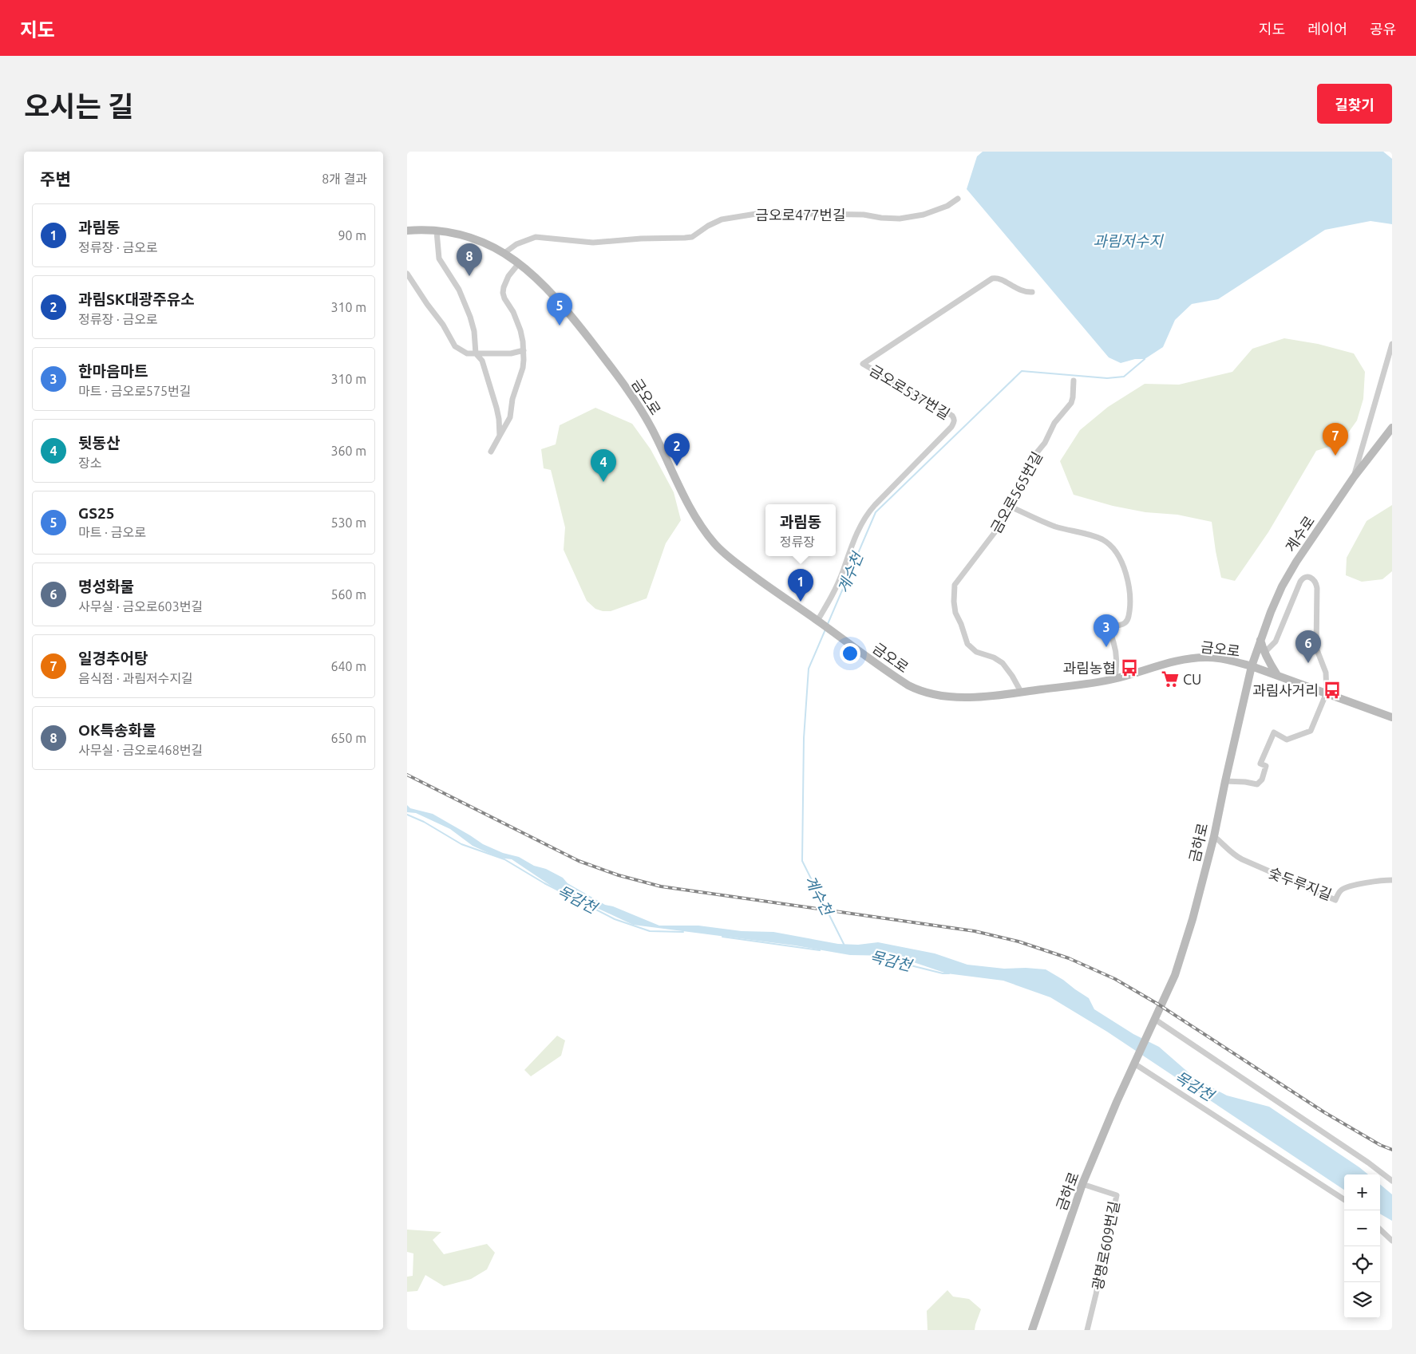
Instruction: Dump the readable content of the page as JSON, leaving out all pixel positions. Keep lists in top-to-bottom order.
{
  "streets": {
    "main road": ["금오로", "계수로", "금하로"],
    "street": [
      "금오로477번길",
      "금오로537번길",
      "금오로565번길",
      "숯두루지길",
      "광명로609번길"
    ]
  },
  "crossings": [
    ["금오로477번길", "금오로"],
    ["금오로537번길", "금오로"],
    ["금오로", "금오로565번길"],
    ["금오로", "계수로"],
    ["금오로", "금하로"],
    ["계수로", "금하로"],
    ["금하로", "숯두루지길"],
    ["금하로", "광명로609번길"]
  ],
  "water": ["과림저수지", "계수천", "목감천"],
  "places": {
    "bus stop": ["과림농협", "과림사거리"],
    "supermarket": ["CU"]
  },
  "page": {
    "header": "지도",
    "nav": ["지도", "레이어", "공유"],
    "title": "오시는 길",
    "buttons": "길찾기",
    "heading": ["주변", "8개 결과"],
    "list": [
      {
        "mark": "1",
        "name": "과림동",
        "note": "정류장 · 금오로",
        "value": "90 m"
      },
      {
        "mark": "2",
        "name": "과림SK대광주유소",
        "note": "정류장 · 금오로",
        "value": "310 m"
      },
      {
        "mark": "3",
        "name": "한마음마트",
        "note": "마트 · 금오로575번길",
        "value": "310 m"
      },
      {
        "mark": "4",
        "name": "뒷동산",
        "note": "장소",
        "value": "360 m"
      },
      {
        "mark": "5",
        "name": "GS25",
        "note": "마트 · 금오로",
        "value": "530 m"
      },
      {
        "mark": "6",
        "name": "명성화물",
        "note": "사무실 · 금오로603번길",
        "value": "560 m"
      },
      {
        "mark": "7",
        "name": "일경추어탕",
        "note": "음식점 · 과림저수지길",
        "value": "640 m"
      },
      {
        "mark": "8",
        "name": "OK특송화물",
        "note": "사무실 · 금오로468번길",
        "value": "650 m"
      }
    ],
    "pins": [
      "8",
      "5",
      "7",
      "2",
      "4",
      "1",
      "3",
      "6"
    ],
    "popup": ["과림동", "정류장"],
    "map_buttons": ["+", "−"]
  }
}
